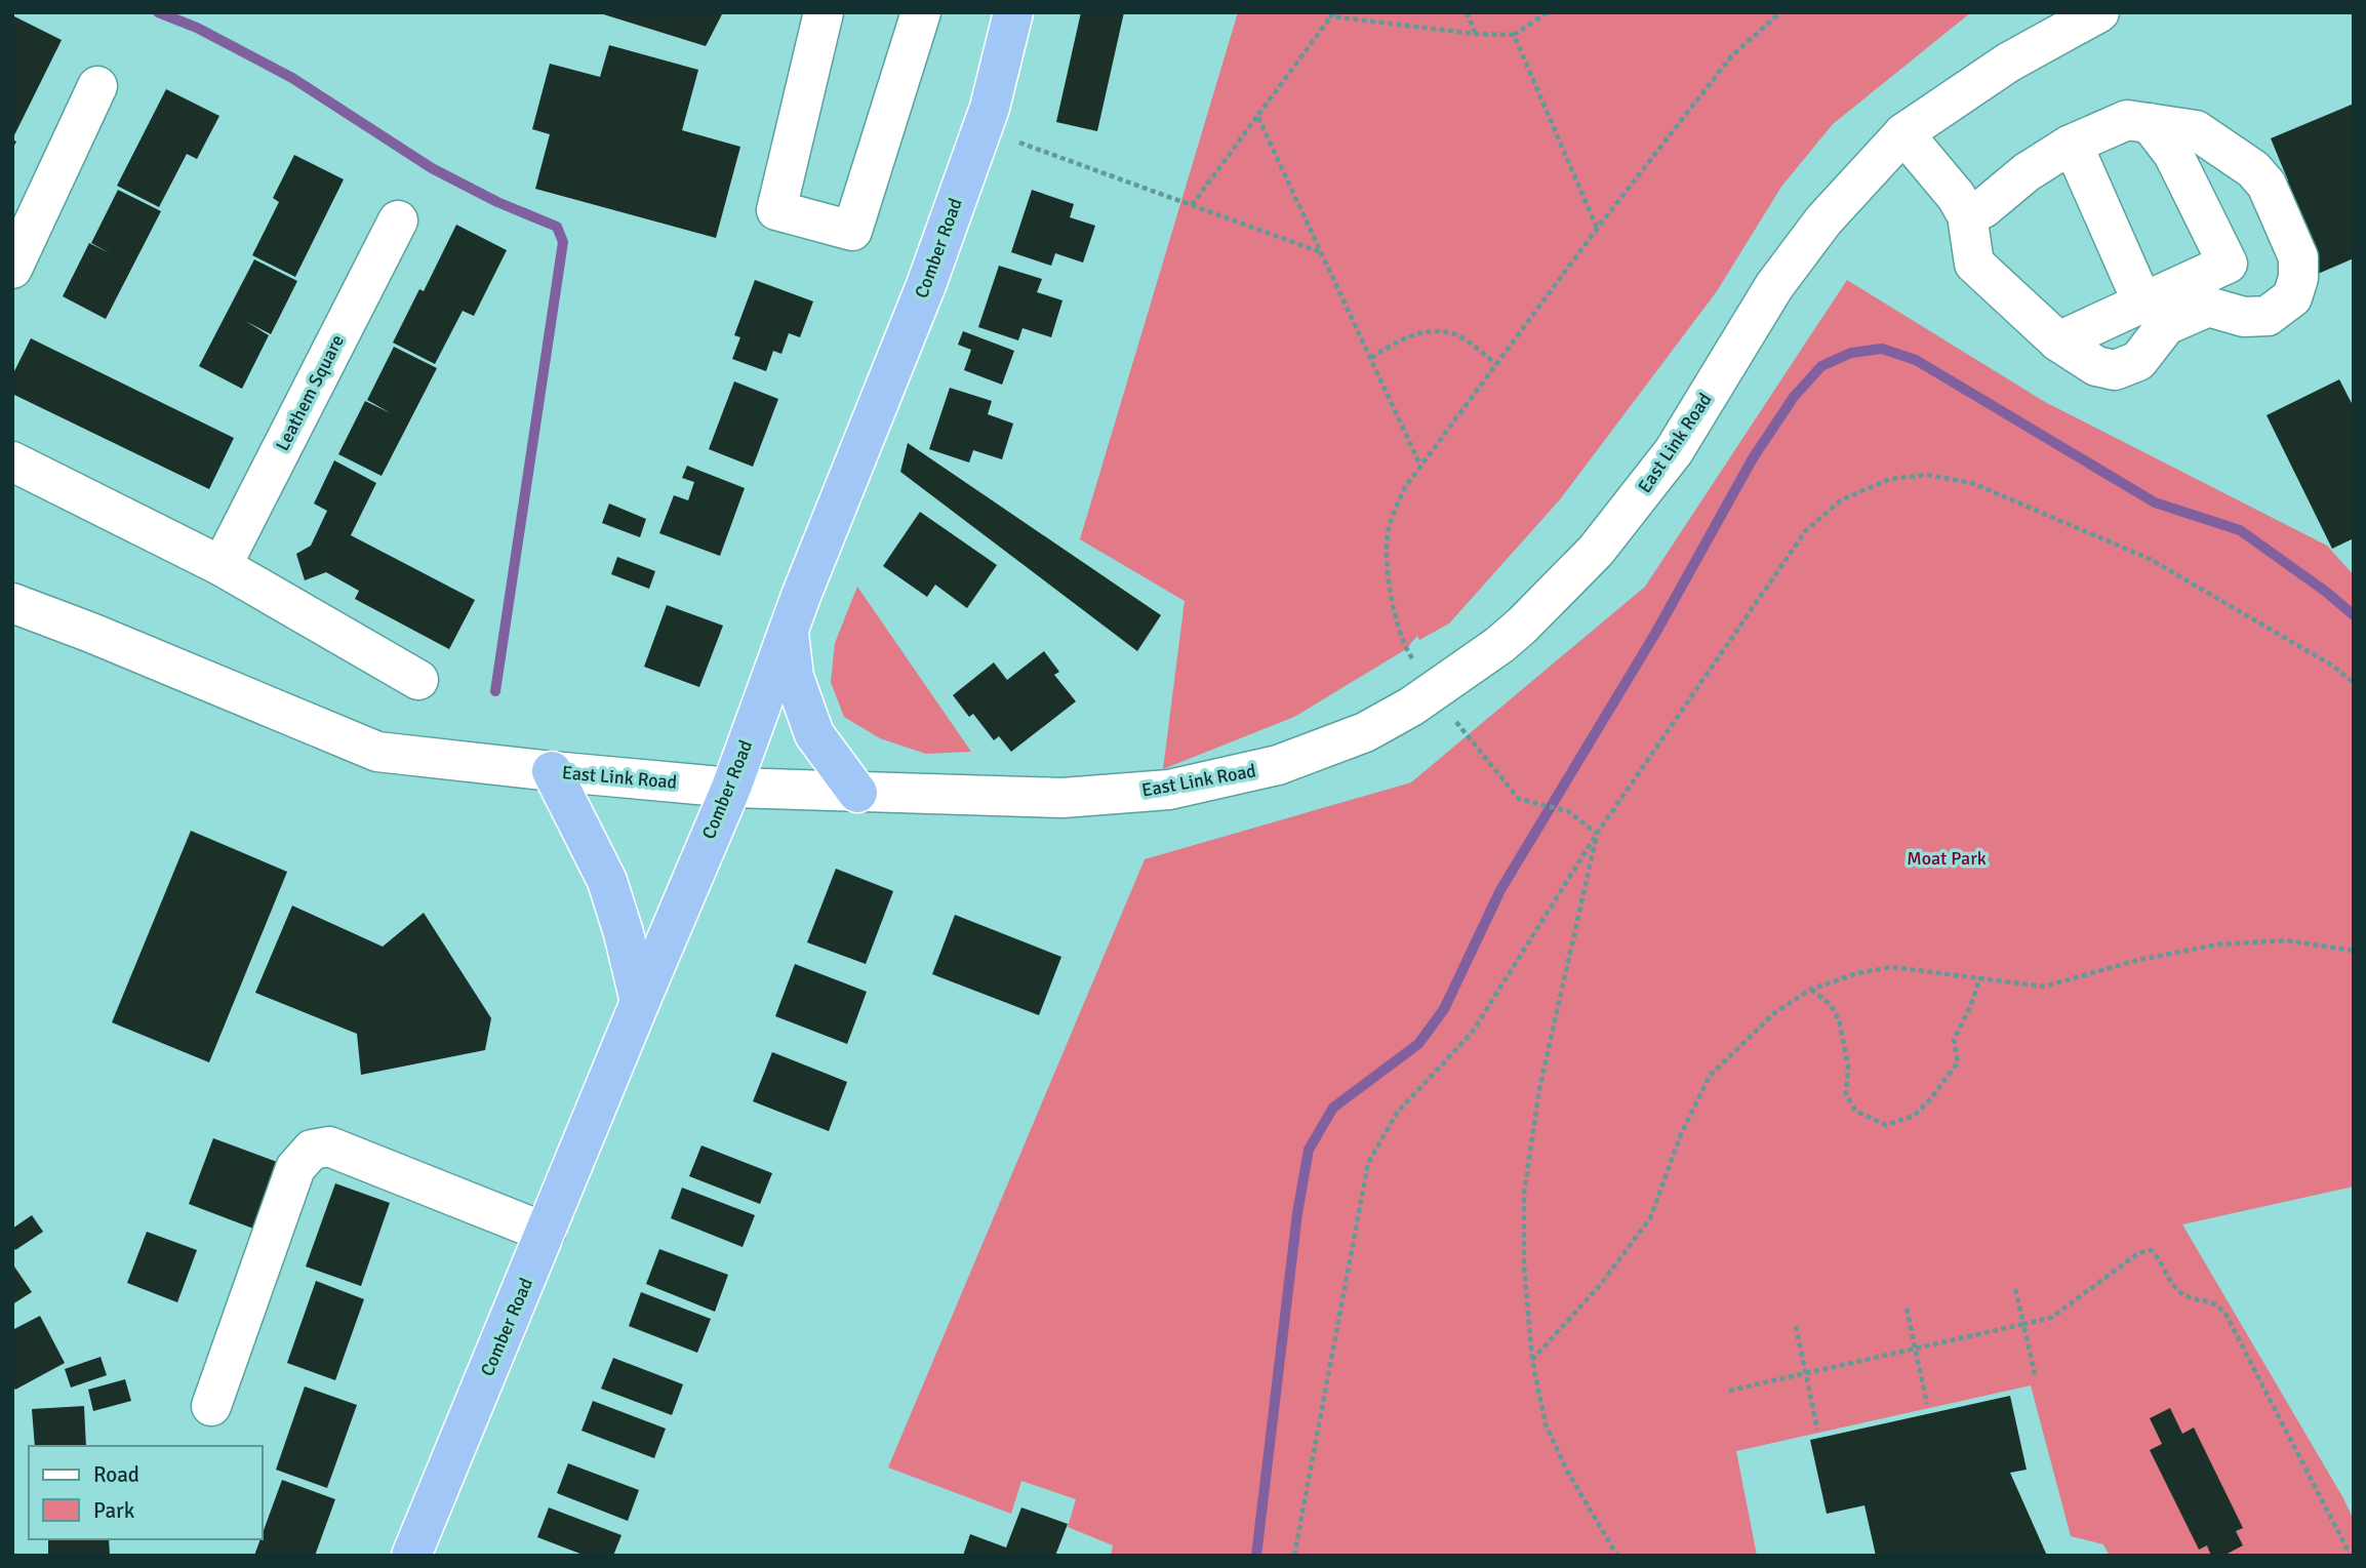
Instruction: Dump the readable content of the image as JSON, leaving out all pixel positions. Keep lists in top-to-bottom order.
{
  "streets": {
    "highway": ["Comber Road"],
    "street": ["Leathem Square", "East Link Road"]
  },
  "crossings": [
    ["Comber Road", "East Link Road"]
  ],
  "parks": ["Moat Park"],
  "legend": ["Road", "Park"]
}
